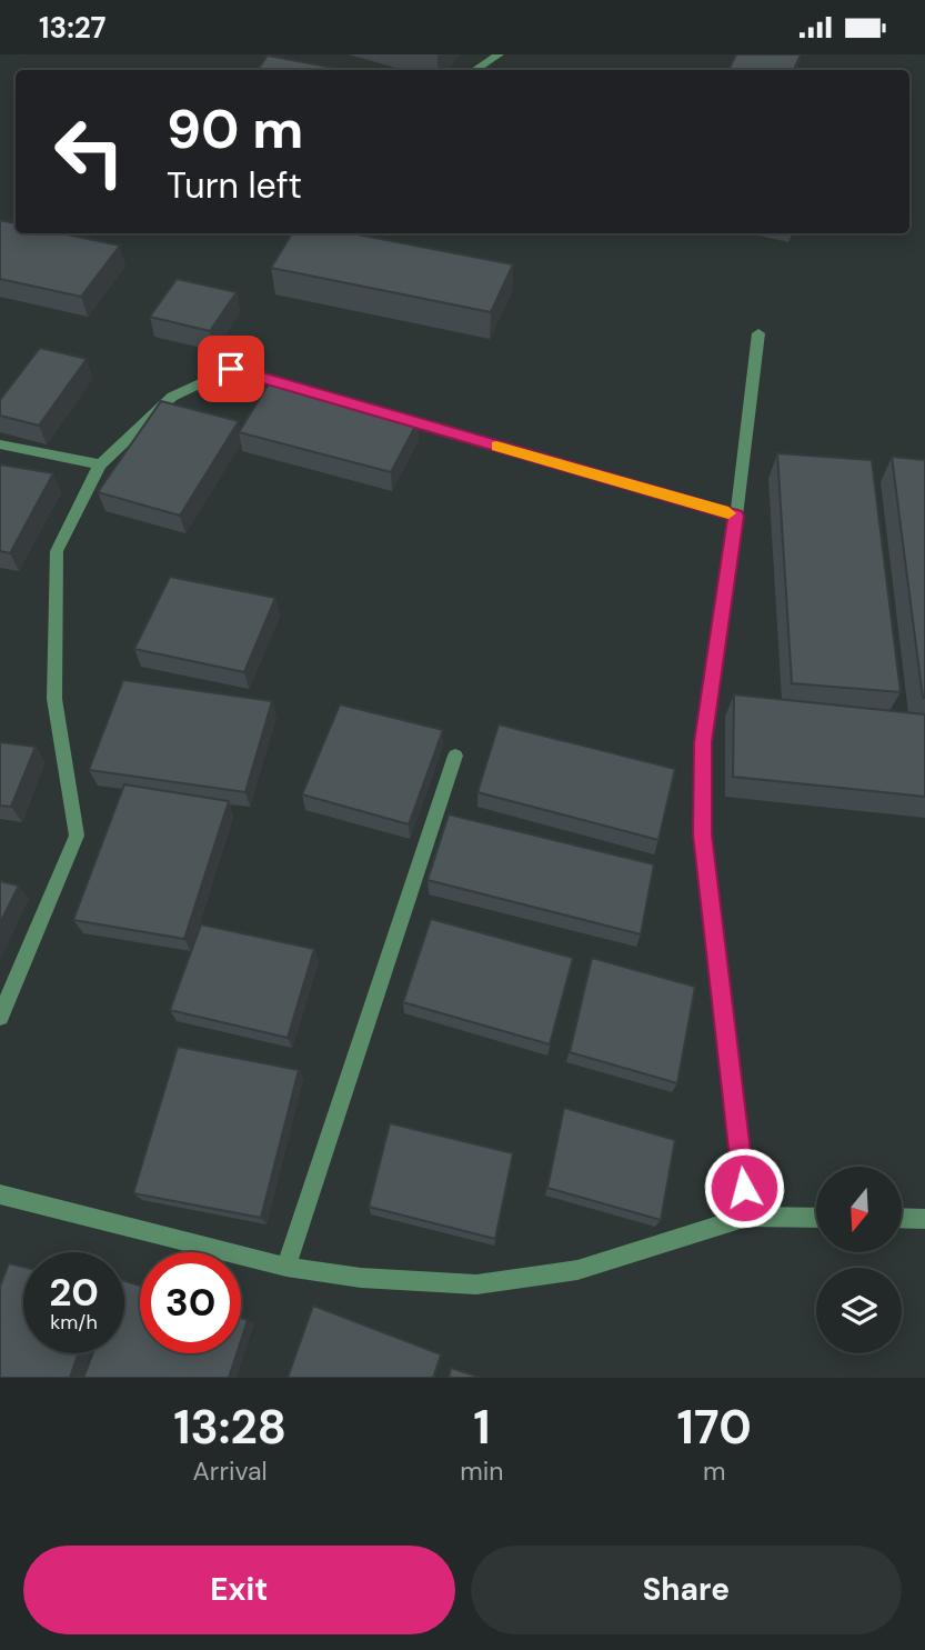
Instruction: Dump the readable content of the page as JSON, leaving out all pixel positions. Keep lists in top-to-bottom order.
{
  "north": "bottom",
  "page": {
    "status": "13:27",
    "turn": ["90 m", "Turn left"],
    "speed": "20 km/h",
    "limit": "30",
    "eta": [
      "13:28",
      "Arrival",
      "1",
      "min",
      "170",
      "m"
    ],
    "buttons": ["Exit", "Share"]
  }
}
